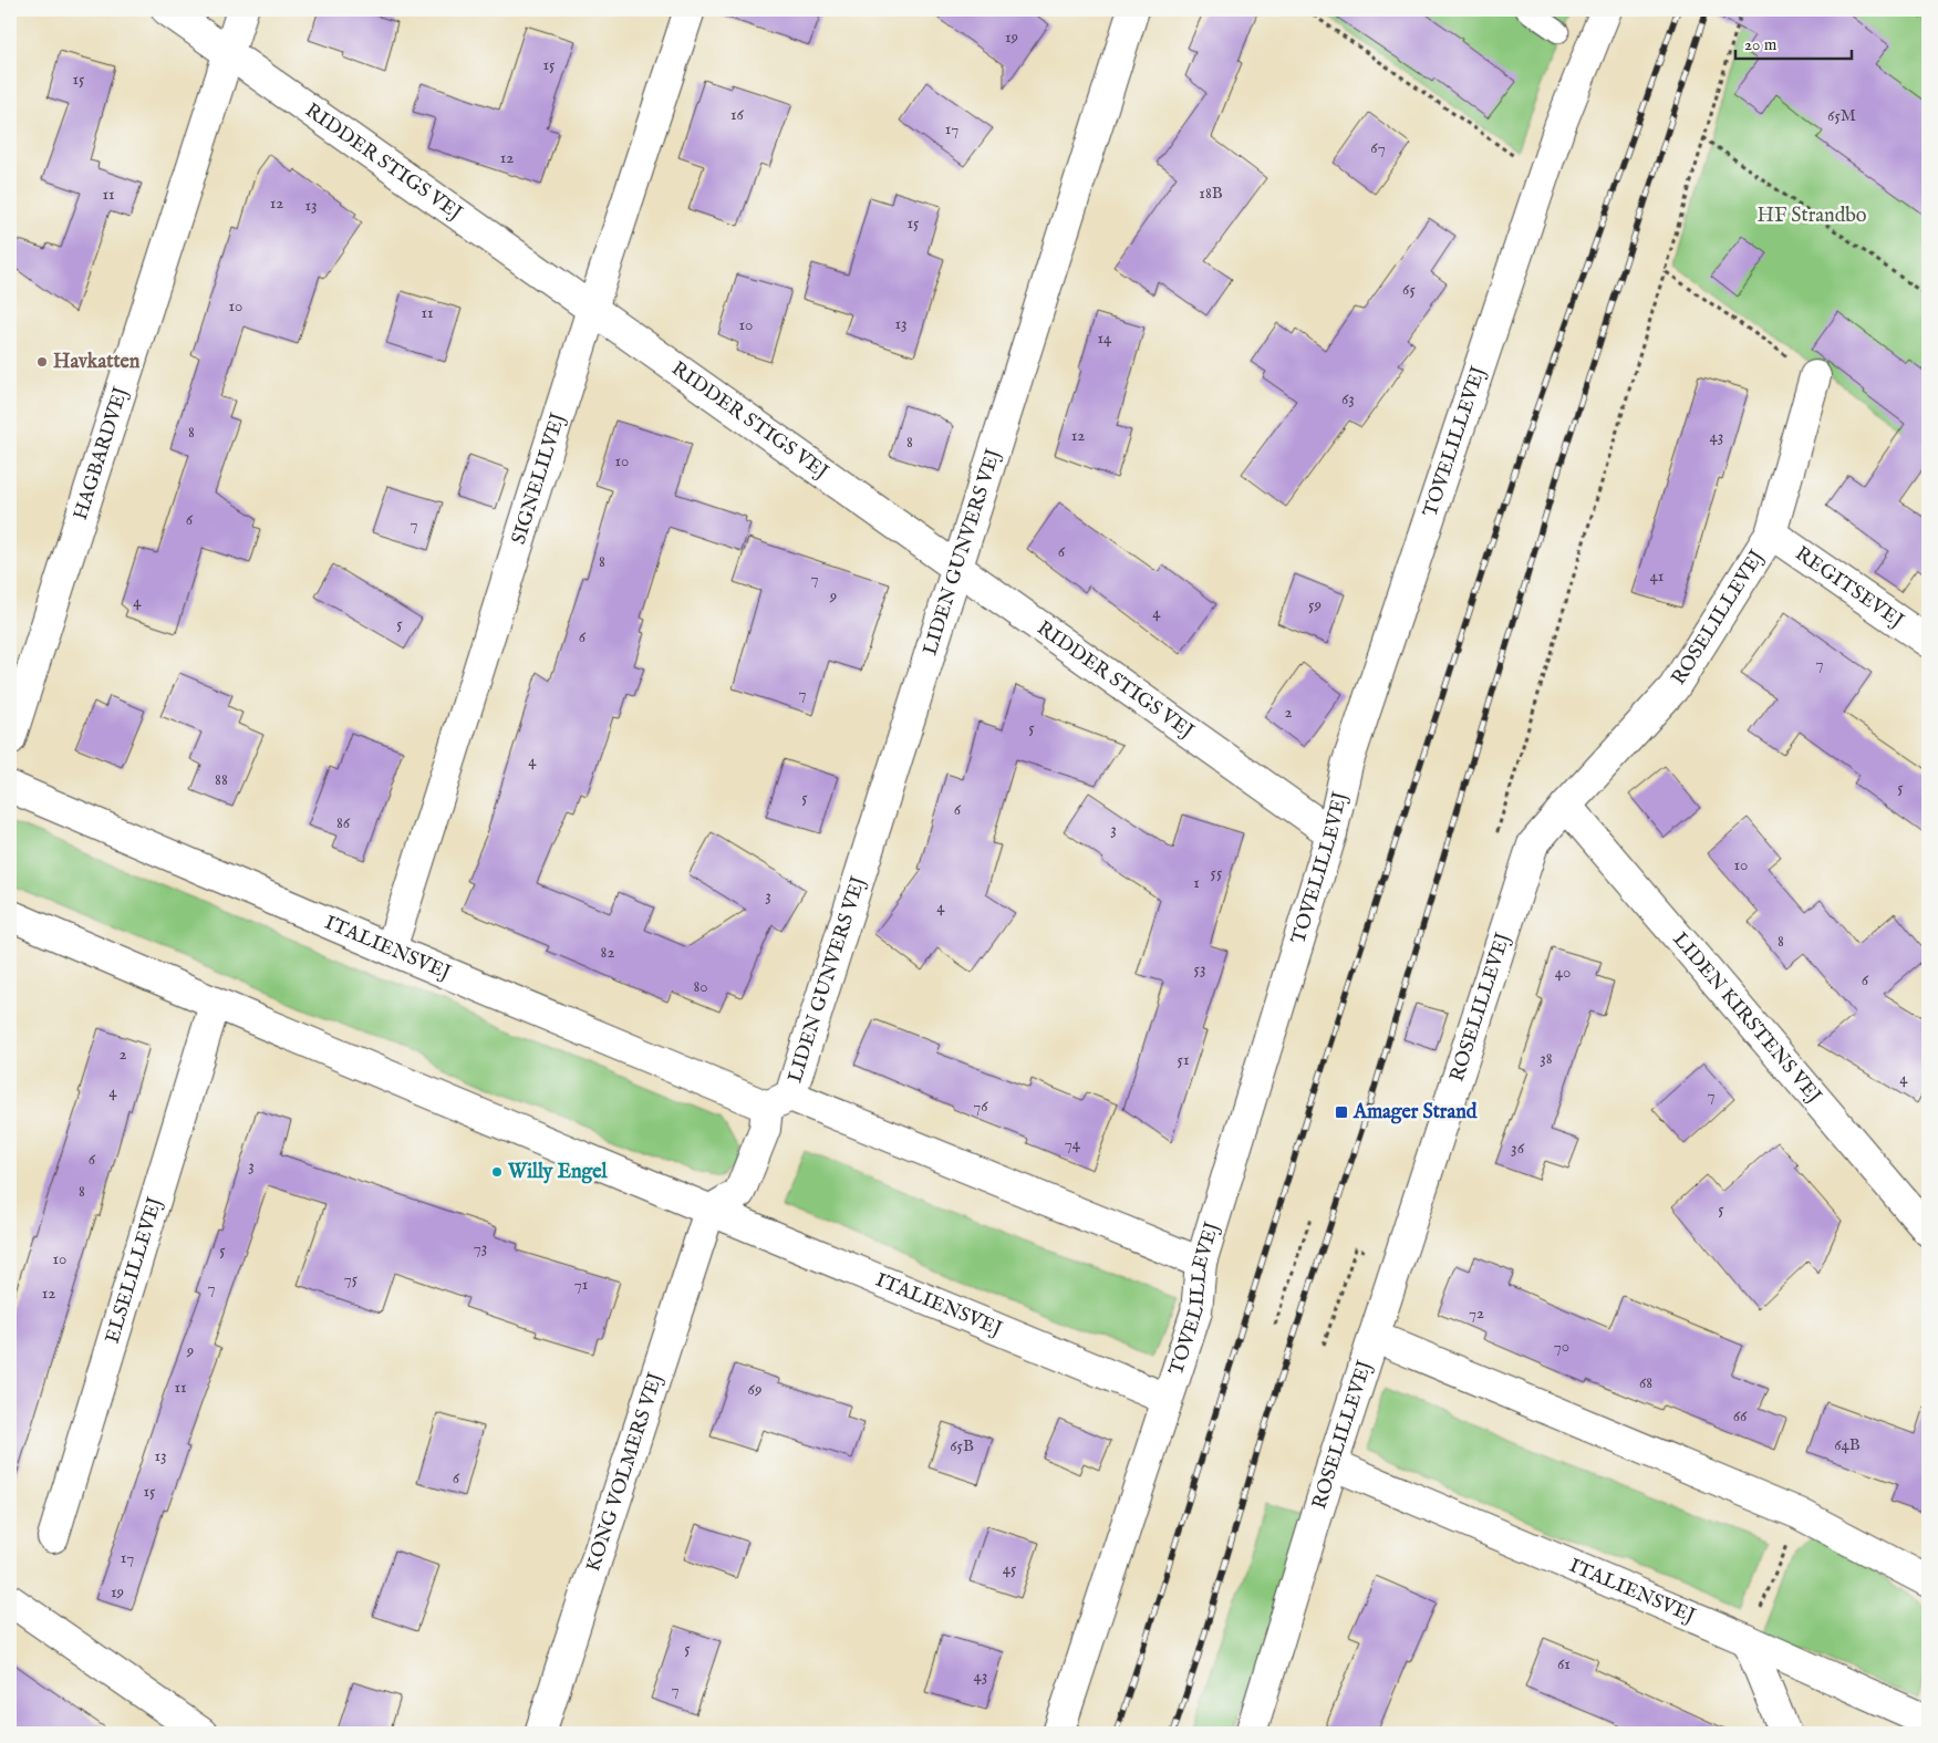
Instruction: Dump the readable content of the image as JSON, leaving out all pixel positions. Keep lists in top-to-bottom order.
{
  "streets": {
    "street": [
      "RIDDER STIGS VEJ",
      "TOVELILLEVEJ",
      "HAGBARDVEJ",
      "SIGNELILVEJ",
      "LIDEN GUNVERS VEJ",
      "REGITSEVEJ",
      "ROSELILLEVEJ",
      "ITALIENSVEJ",
      "LIDEN KIRSTENS VEJ",
      "ELSELILLEVEJ",
      "KONG VOLMERS VEJ"
    ]
  },
  "crossings": [
    ["RIDDER STIGS VEJ", "TOVELILLEVEJ"],
    ["RIDDER STIGS VEJ", "HAGBARDVEJ"],
    ["RIDDER STIGS VEJ", "SIGNELILVEJ"],
    ["RIDDER STIGS VEJ", "LIDEN GUNVERS VEJ"],
    ["TOVELILLEVEJ", "ITALIENSVEJ"],
    ["SIGNELILVEJ", "ITALIENSVEJ"],
    ["LIDEN GUNVERS VEJ", "ITALIENSVEJ"],
    ["REGITSEVEJ", "ROSELILLEVEJ"],
    ["ROSELILLEVEJ", "ITALIENSVEJ"],
    ["ROSELILLEVEJ", "LIDEN KIRSTENS VEJ"],
    ["ITALIENSVEJ", "ELSELILLEVEJ"],
    ["ITALIENSVEJ", "KONG VOLMERS VEJ"]
  ],
  "parks": ["HF Strandbo"],
  "places": {
    "other": ["Havkatten", "Willy Engel"],
    "transit": ["Amager Strand"]
  },
  "house_numbers": [
    "19",
    "15",
    "15",
    "16",
    "65M",
    "17",
    "67",
    "12",
    "18B",
    "11",
    "12",
    "13",
    "15",
    "65",
    "10",
    "11",
    "13",
    "10",
    "14",
    "63",
    "8",
    "12",
    "43",
    "8",
    "10",
    "6",
    "7",
    "6",
    "8",
    "41",
    "7",
    "9",
    "4",
    "59",
    "4",
    "5",
    "6",
    "7",
    "7",
    "2",
    "5",
    "4",
    "88",
    "5",
    "5",
    "6",
    "86",
    "3",
    "10",
    "55",
    "1",
    "3",
    "4",
    "8",
    "82",
    "53",
    "40",
    "6",
    "80",
    "2",
    "38",
    "51",
    "4",
    "4",
    "7",
    "76",
    "74",
    "36",
    "6",
    "3",
    "8",
    "5",
    "73",
    "5",
    "10",
    "75",
    "71",
    "7",
    "12",
    "72",
    "70",
    "9",
    "68",
    "11",
    "69",
    "66",
    "64B",
    "65B",
    "13",
    "6",
    "15",
    "17",
    "45",
    "19",
    "5",
    "61",
    "43",
    "7"
  ],
  "scale_bar": "20 m"
}
